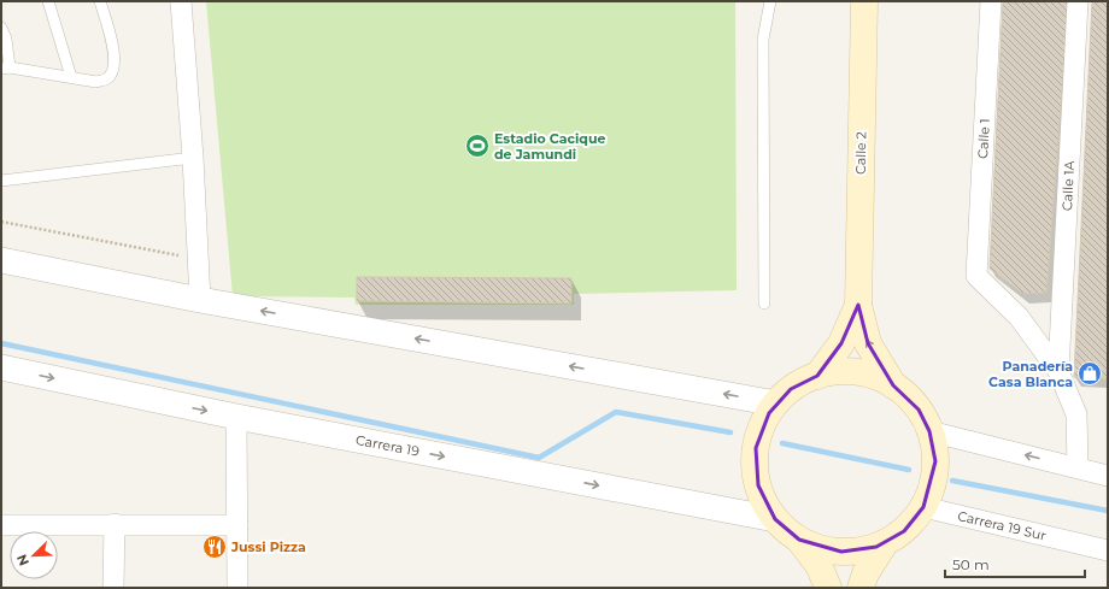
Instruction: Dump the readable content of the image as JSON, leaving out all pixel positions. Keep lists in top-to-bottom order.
{
  "streets": {
    "main road": ["Calle 2"],
    "street": [
      "Calle 1",
      "Calle 1A",
      "Carrera 19",
      "Carrera 19 Sur"
    ]
  },
  "crossings": [
    ["Calle 1", "Calle 1A"]
  ],
  "places": {
    "sports": ["Estadio Cacique de Jamundi"],
    "shop": ["Panadería Casa Blanca"],
    "restaurant": ["Jussi Pizza"]
  },
  "scale_bar": "50 m",
  "north": "bottom left"
}
